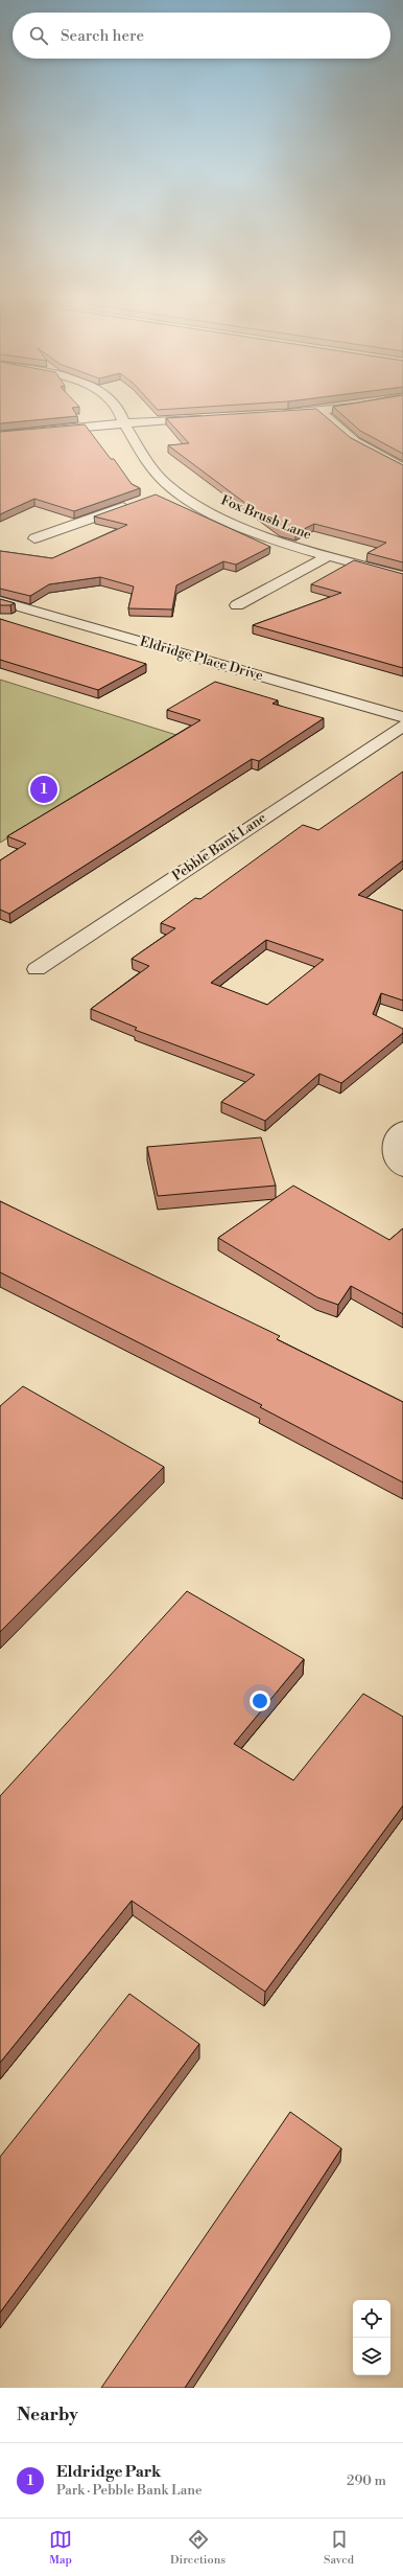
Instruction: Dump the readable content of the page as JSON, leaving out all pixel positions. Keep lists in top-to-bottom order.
{
  "streets": {
    "street": ["Fox Brush Lane", "Eldridge Place Drive", "Pebble Bank Lane"]
  },
  "page": {
    "search": "Search here",
    "pins": "1",
    "heading": "Nearby",
    "list": [
      {
        "mark": "1",
        "name": "Eldridge Park",
        "note": "Park · Pebble Bank Lane",
        "value": "290 m"
      }
    ],
    "nav": ["Map", "Directions", "Saved"]
  }
}
